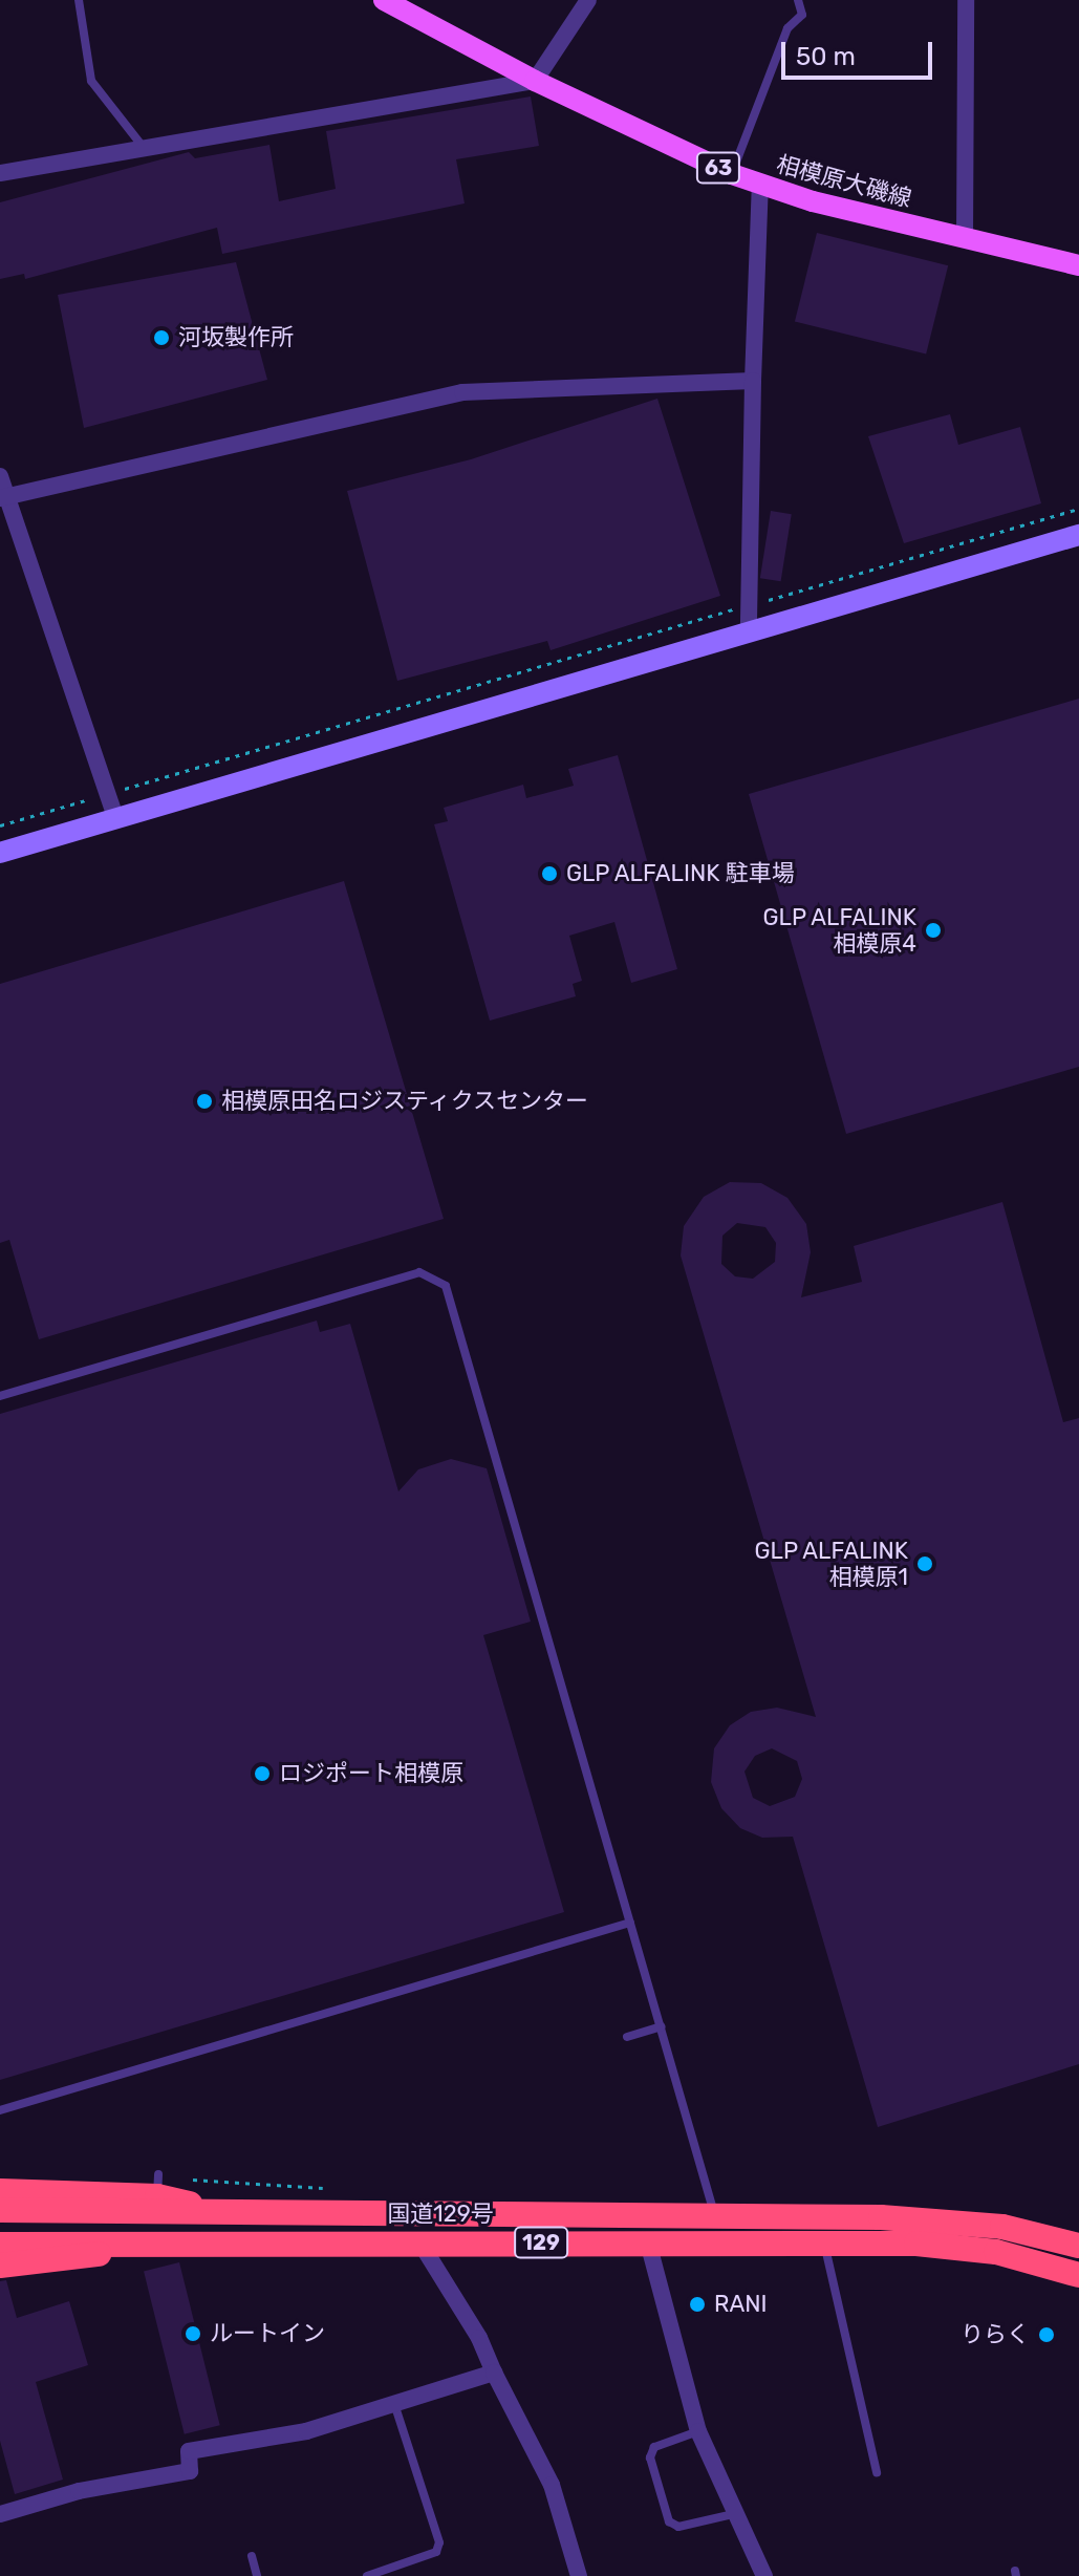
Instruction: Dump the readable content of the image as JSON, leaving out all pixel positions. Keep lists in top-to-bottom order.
{
  "streets": {
    "highway": ["国道129号", "129"],
    "main road": ["63", "相模原大磯線"]
  },
  "places": [
    "河坂製作所",
    "GLP ALFALINK 駐車場",
    "GLP ALFALINK 相模原4",
    "相模原田名ロジスティクスセンター",
    "GLP ALFALINK 相模原1",
    "ロジポート相模原",
    "RANI",
    "ルートイン",
    "りらく"
  ],
  "scale_bar": "50 m"
}
